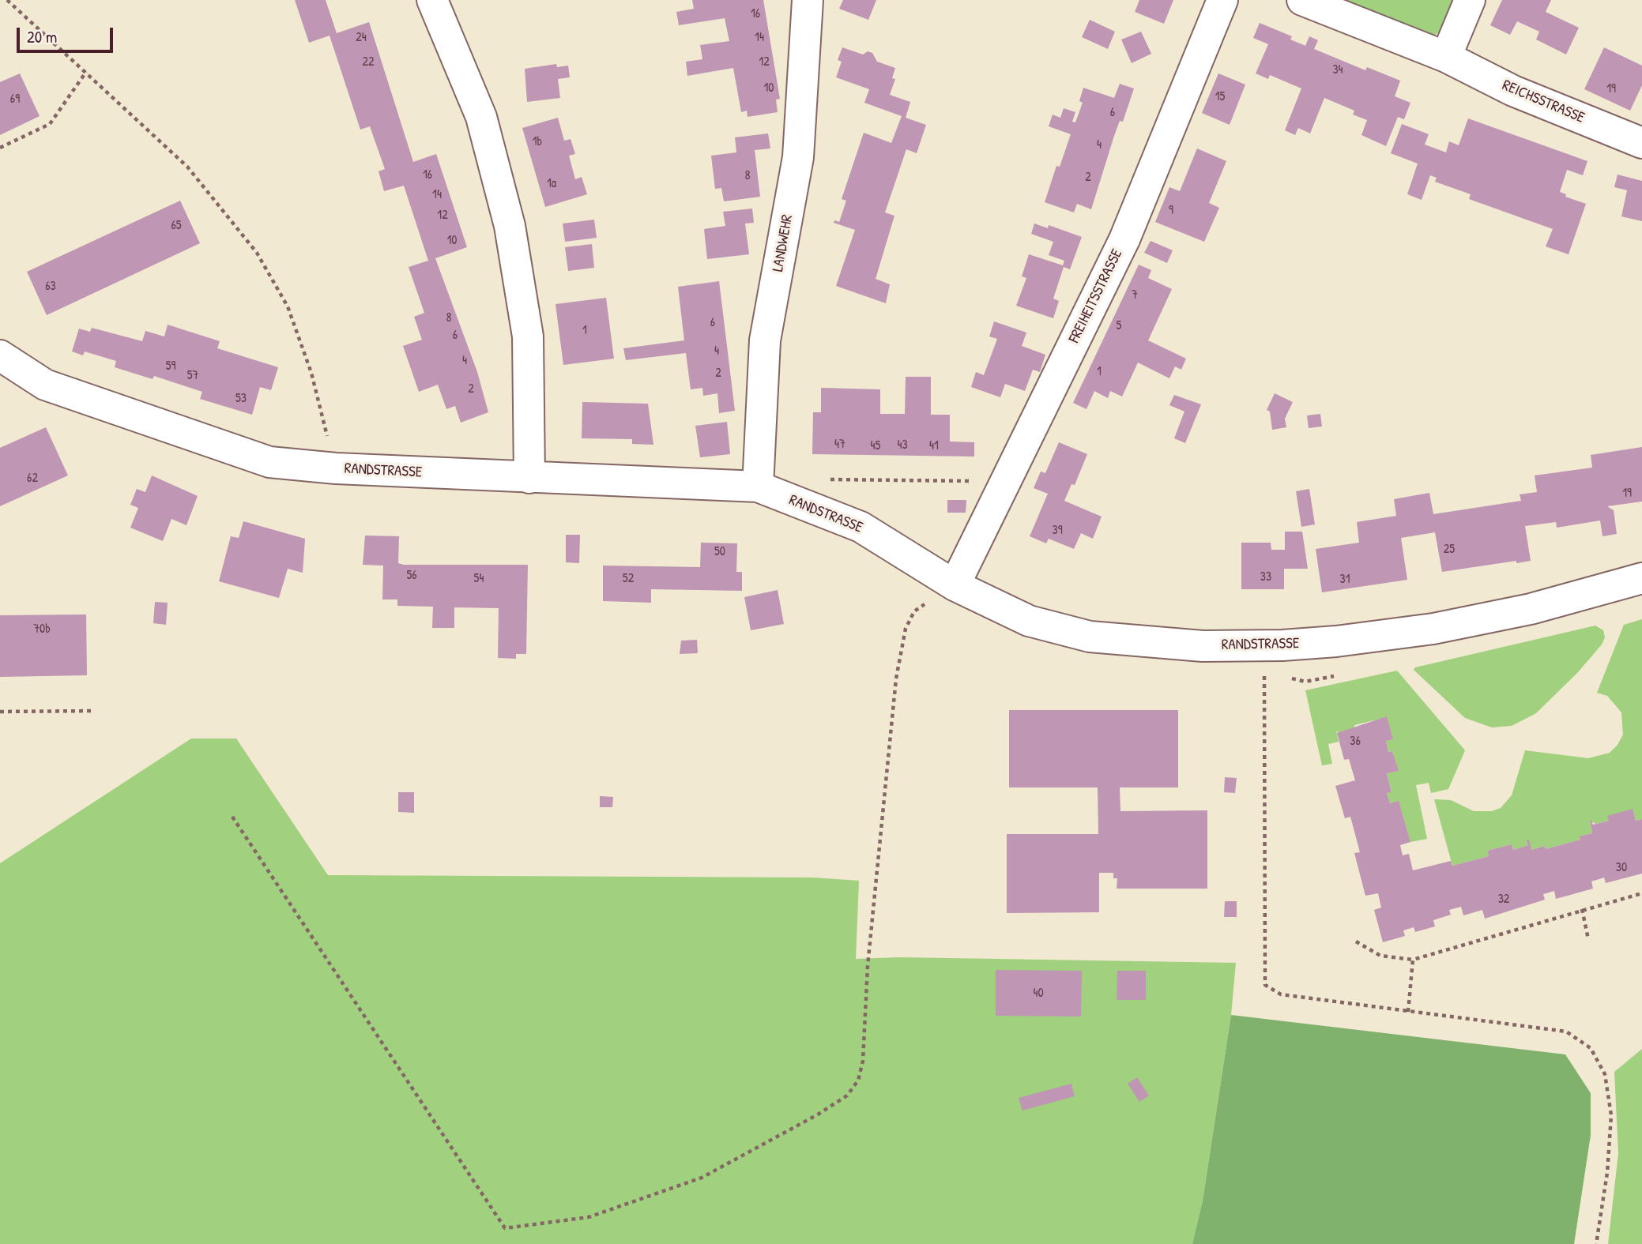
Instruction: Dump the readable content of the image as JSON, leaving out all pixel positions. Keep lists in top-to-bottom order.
{
  "streets": {
    "street": [
      "REICHSSTRASSE",
      "LANDWEHR",
      "FREIHEITSSTRASSE",
      "RANDSTRASSE"
    ]
  },
  "crossings": [
    ["LANDWEHR", "RANDSTRASSE"],
    ["FREIHEITSSTRASSE", "RANDSTRASSE"]
  ],
  "house_numbers": [
    "16",
    "24",
    "14",
    "22",
    "12",
    "34",
    "10",
    "19",
    "15",
    "69",
    "6",
    "1b",
    "4",
    "16",
    "8",
    "2",
    "1a",
    "14",
    "9",
    "12",
    "65",
    "10",
    "63",
    "7",
    "8",
    "6",
    "5",
    "1",
    "6",
    "4",
    "4",
    "59",
    "1",
    "2",
    "57",
    "2",
    "53",
    "47",
    "43",
    "45",
    "41",
    "62",
    "19",
    "39",
    "25",
    "50",
    "56",
    "33",
    "54",
    "52",
    "31",
    "70b",
    "36",
    "30",
    "32",
    "40"
  ],
  "scale_bar": "20 m"
}
